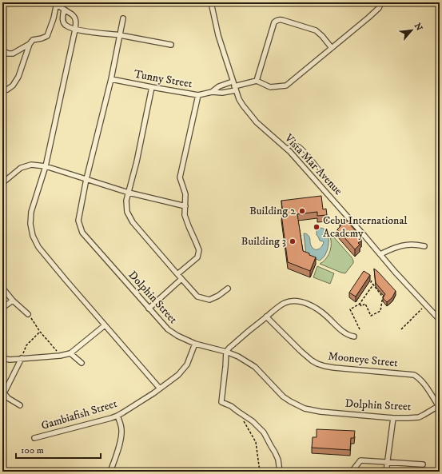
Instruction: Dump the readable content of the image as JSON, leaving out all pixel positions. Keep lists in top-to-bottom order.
{
  "streets": {
    "street": [
      "Tunny Street",
      "Vista Mar Avenue",
      "Dolphin Street",
      "Mooneye Street",
      "Gambiafish Street"
    ]
  },
  "crossings": [
    ["Tunny Street", "Vista Mar Avenue"],
    ["Tunny Street", "Dolphin Street"],
    ["Dolphin Street", "Mooneye Street"],
    ["Dolphin Street", "Gambiafish Street"]
  ],
  "places": ["Building 2", "Cebu International Academy", "Building 3"],
  "scale_bar": "100 m",
  "north": "top right"
}
